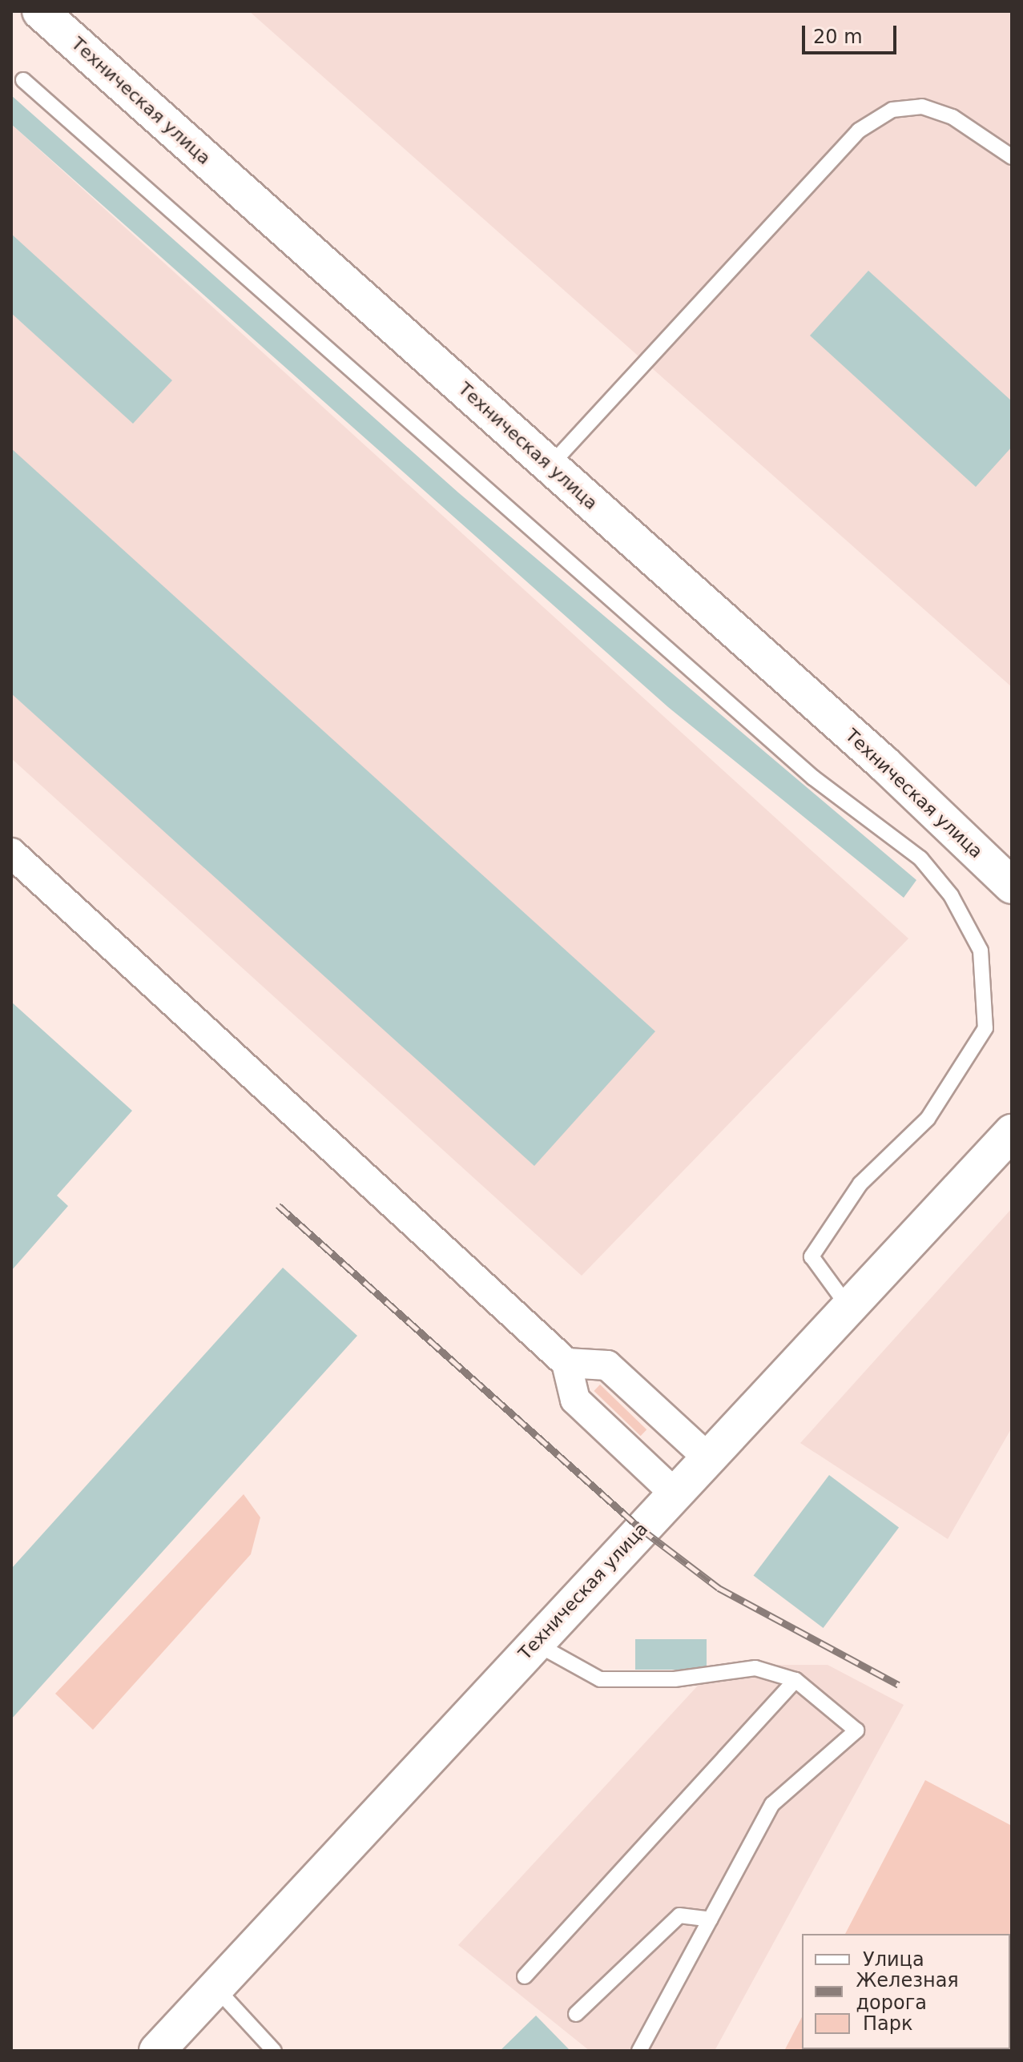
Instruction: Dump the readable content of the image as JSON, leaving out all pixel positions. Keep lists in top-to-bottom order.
{
  "streets": {
    "street": ["Техническая улица"]
  },
  "legend": ["Улица", "Железная дорога", "Парк"],
  "scale_bar": "20 m"
}
